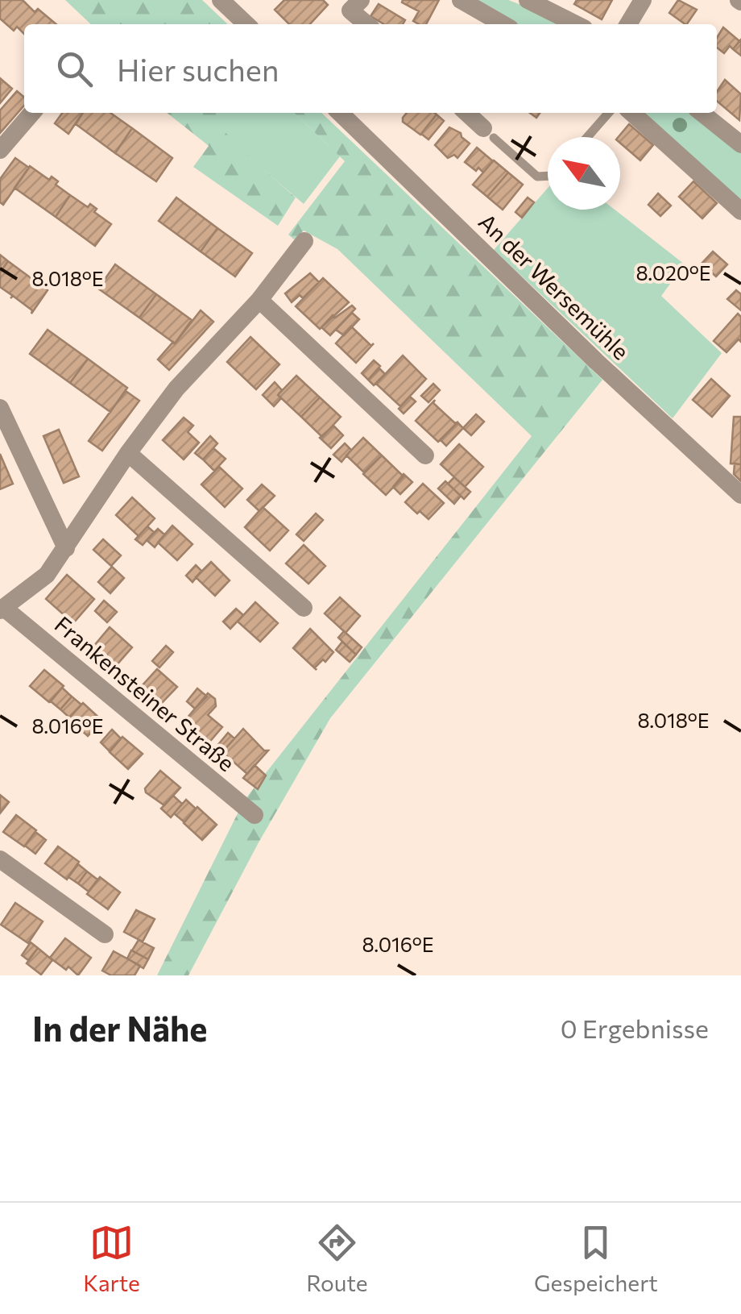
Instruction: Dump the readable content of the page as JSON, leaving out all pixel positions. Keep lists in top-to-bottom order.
{
  "streets": {
    "street": ["An der Wersemühle", "Frankensteiner Straße"]
  },
  "north": "top left",
  "page": {
    "search": "Hier suchen",
    "heading": ["In der Nähe", "0 Ergebnisse"],
    "nav": ["Karte", "Route", "Gespeichert"]
  },
  "coordinates": ["8.020°E", "8.018°E", "8.016°E"]
}
